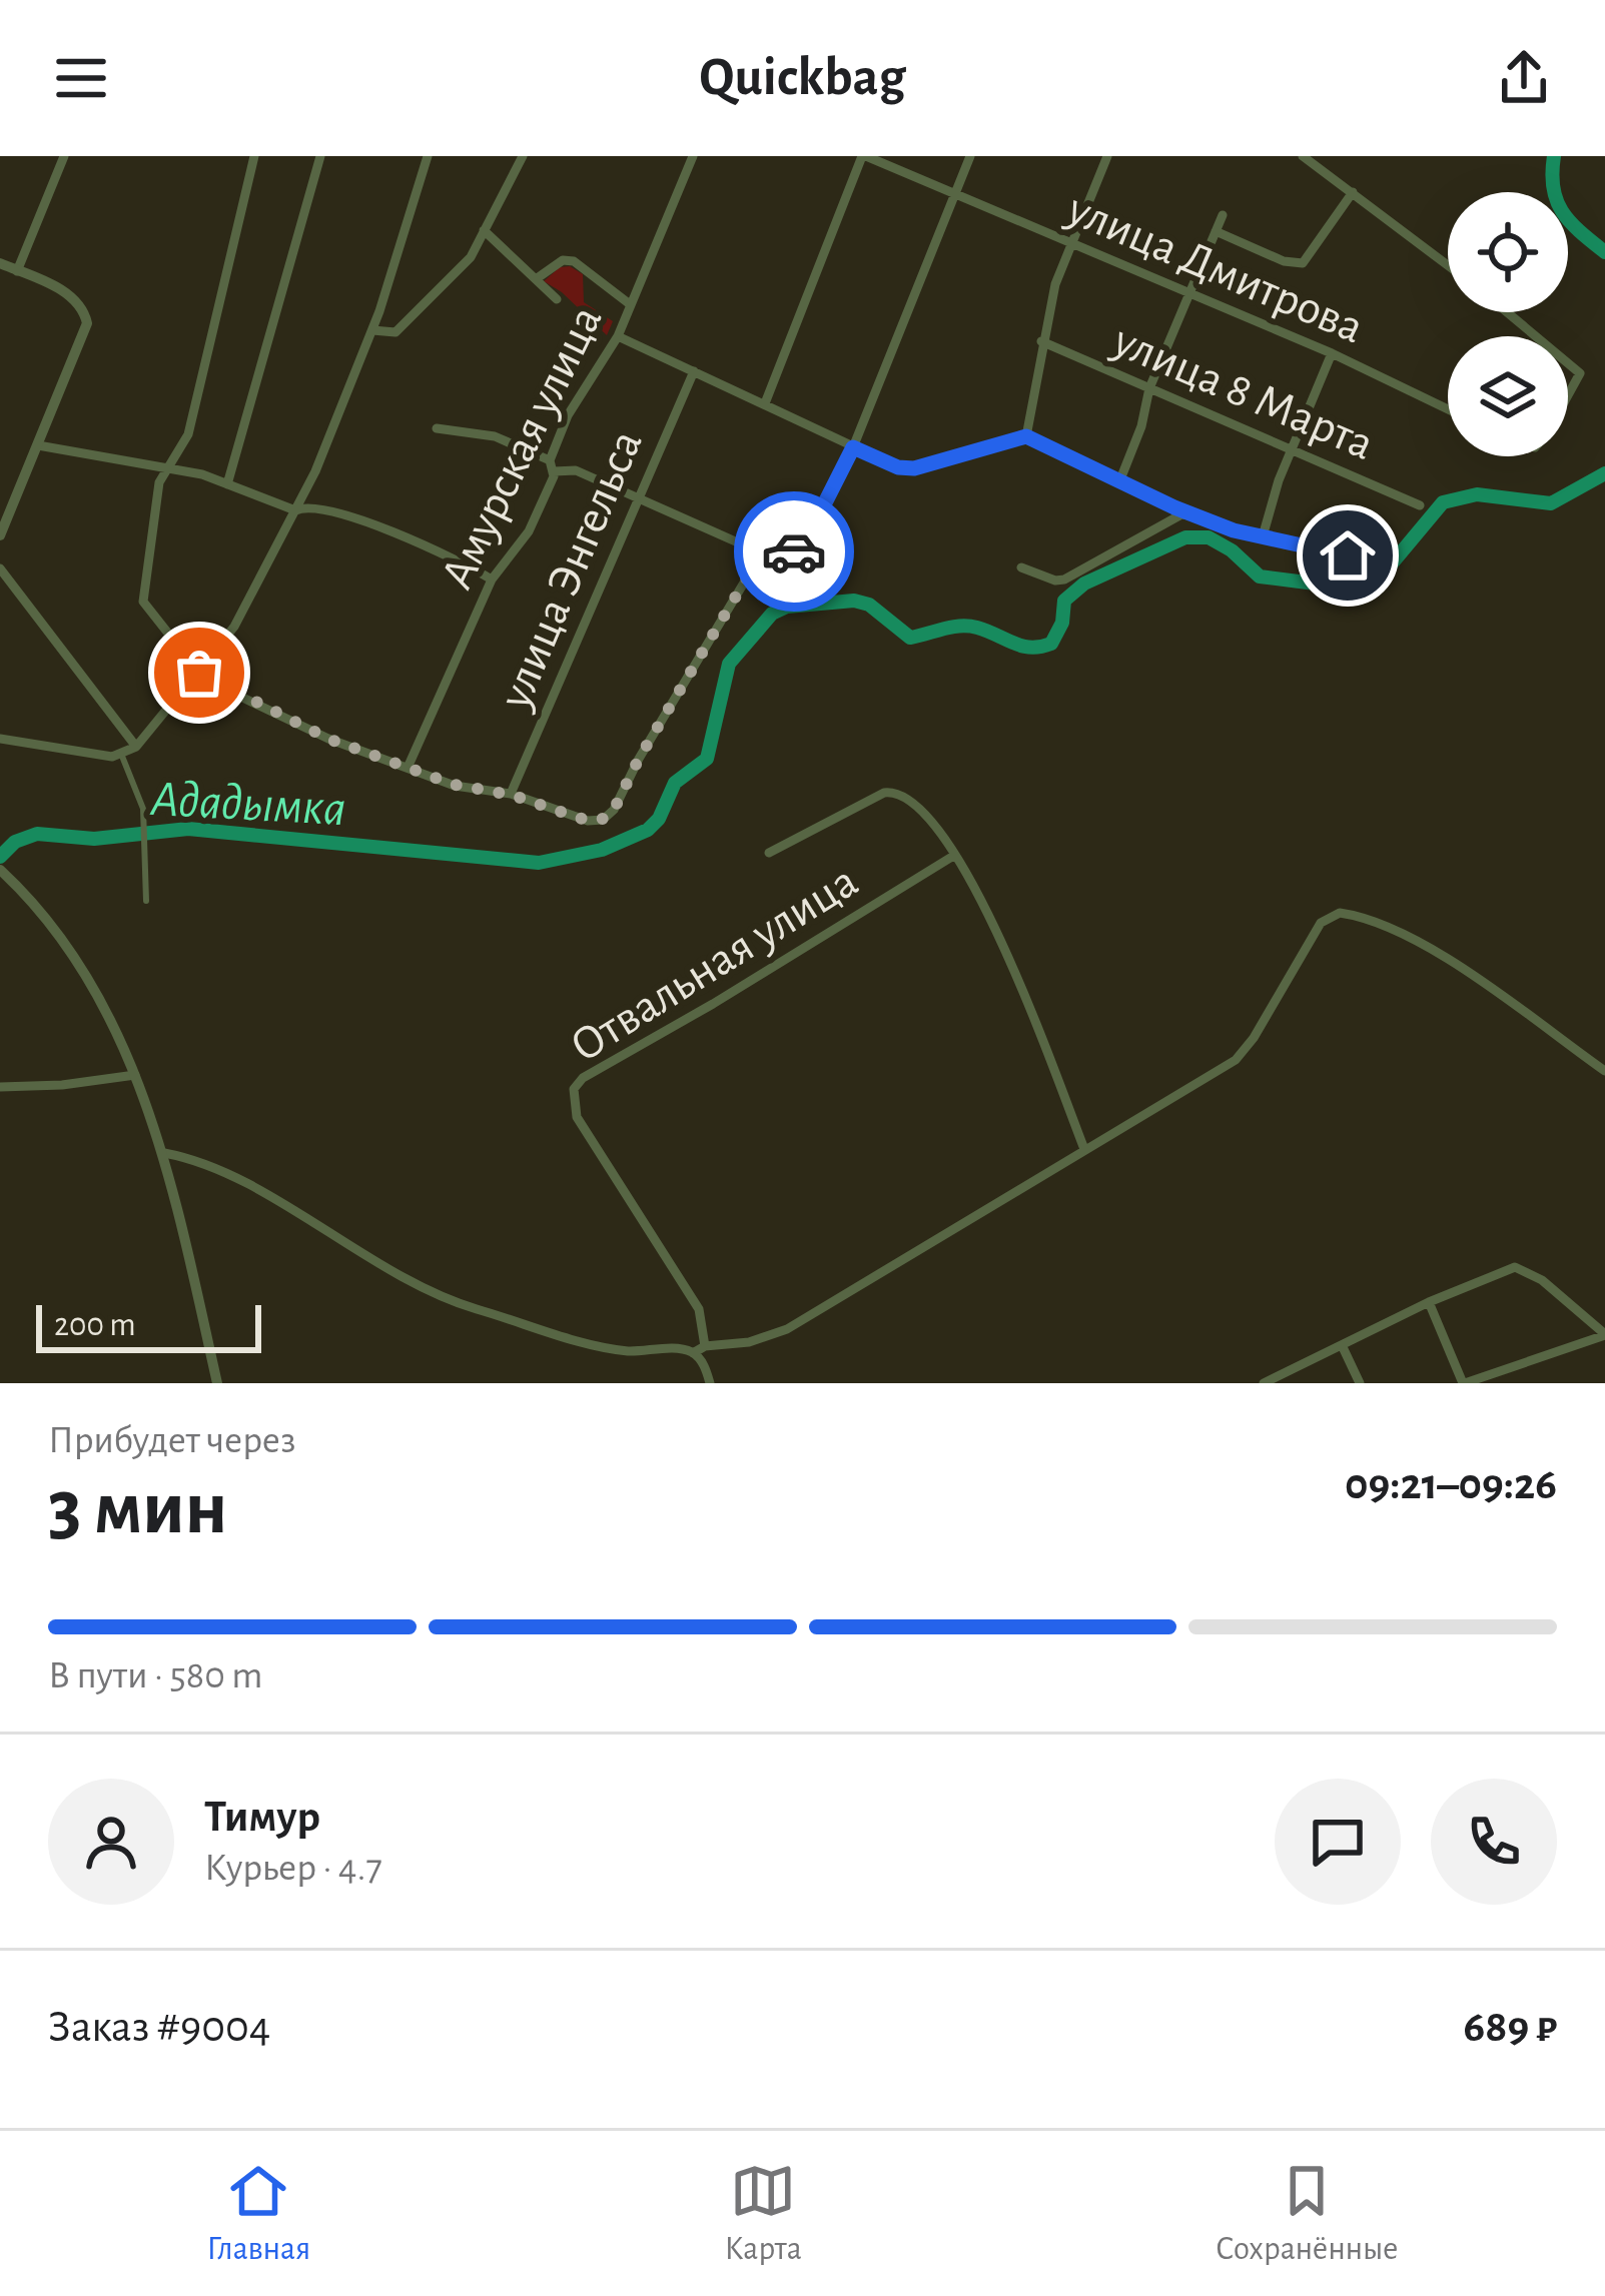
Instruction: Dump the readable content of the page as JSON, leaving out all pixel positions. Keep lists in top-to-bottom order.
{
  "streets": {
    "street": [
      "улица Дмитрова",
      "улица 8 Марта",
      "Амурская улица",
      "улица Энгельса",
      "Отвальная улица"
    ]
  },
  "water": ["Ададымка"],
  "scale_bar": "200 m",
  "page": {
    "header": "Quickbag",
    "scale": "200 m",
    "heading": ["3 мин", "Прибудет через", "09:21–09:26"],
    "panel": [
      "Тимур",
      "Курьер · 4.7",
      "Заказ #9004",
      "689 ₽"
    ],
    "bar": "В пути · 580 m",
    "tabs": ["Главная", "Карта", "Сохранённые"]
  }
}
